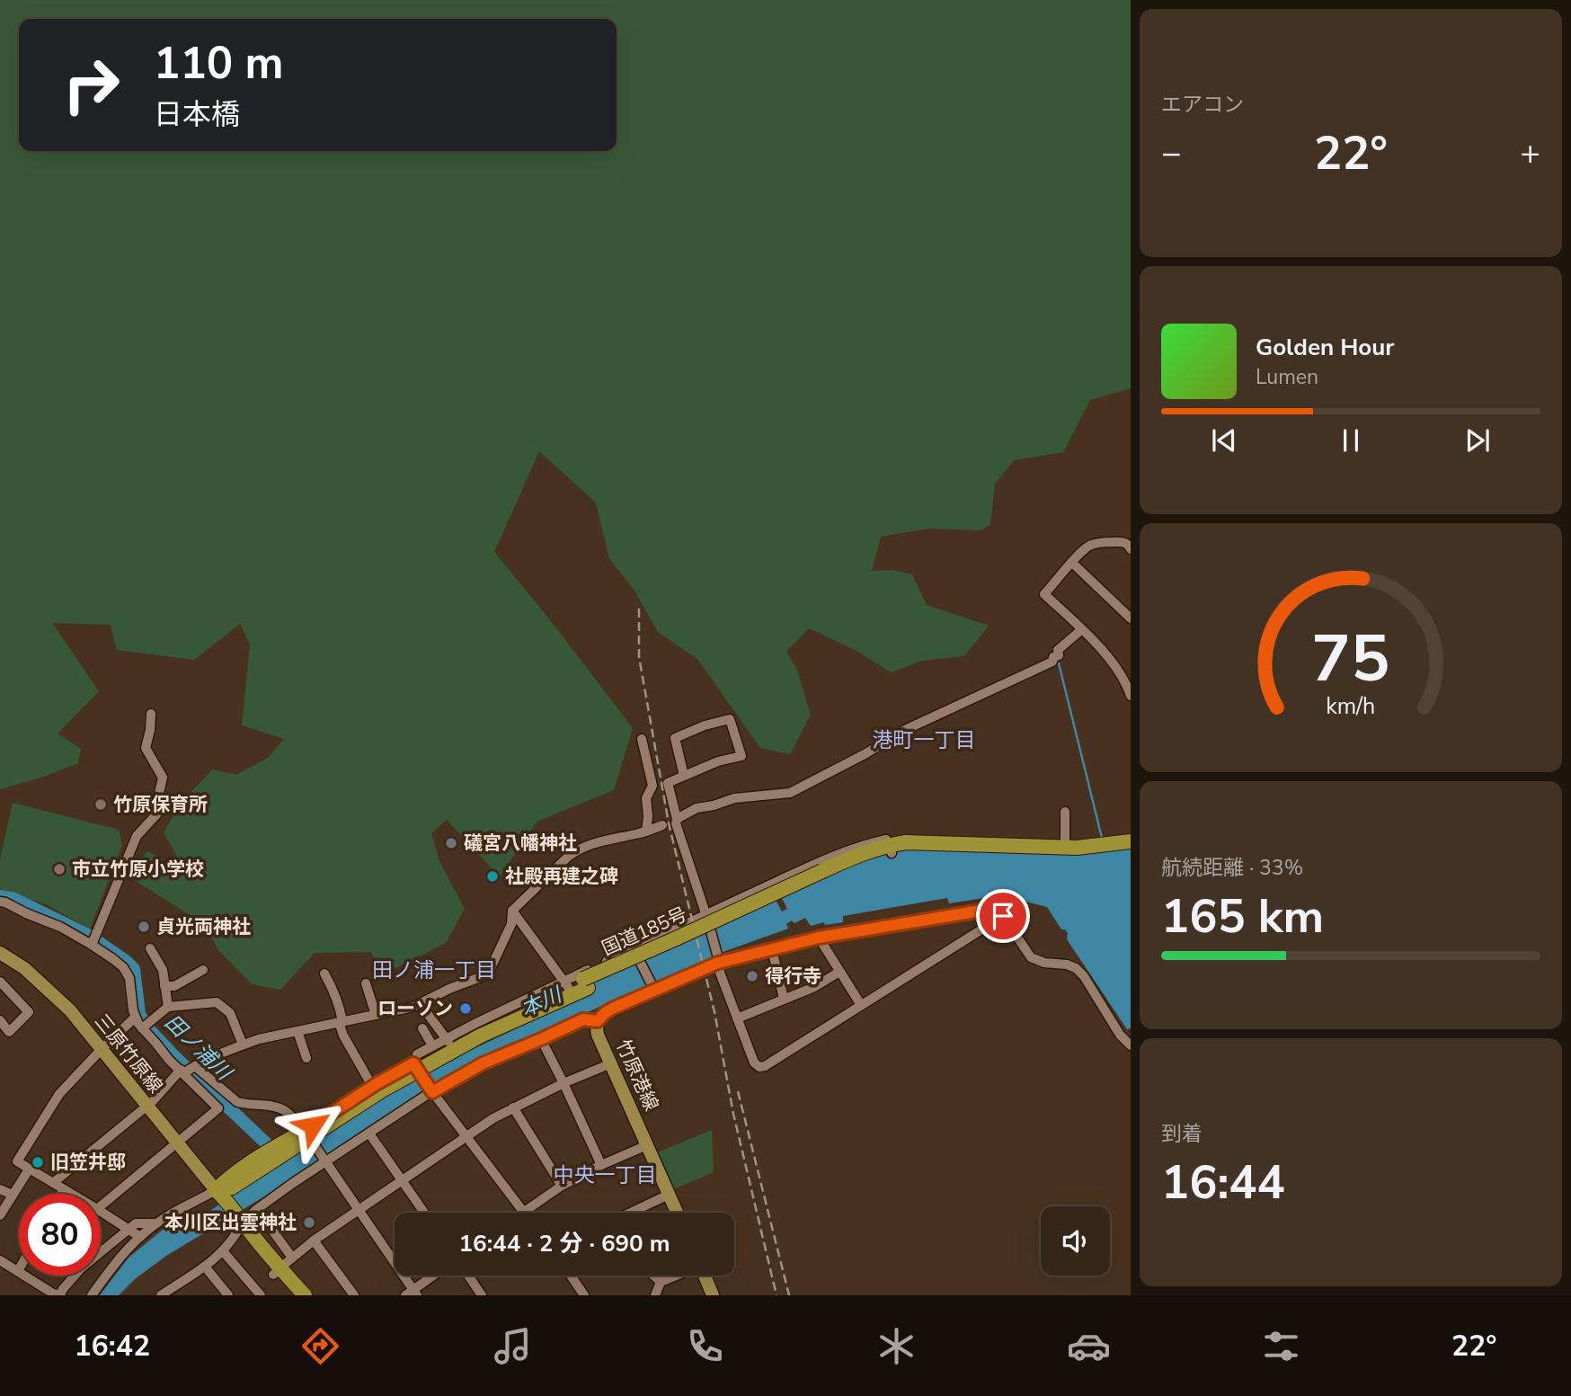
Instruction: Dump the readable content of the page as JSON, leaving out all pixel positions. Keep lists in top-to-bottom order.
{
  "streets": {
    "highway": ["国道185号"],
    "main road": ["三原竹原線", "竹原港線"]
  },
  "crossings": [
    ["国道185号", "三原竹原線"]
  ],
  "districts": ["港町一丁目", "田ノ浦一丁目", "中央一丁目"],
  "water": ["本川", "田ノ浦川"],
  "places": [
    "竹原保育所",
    "礒宮八幡神社",
    "市立竹原小学校",
    "社殿再建之碑",
    "貞光両神社",
    "得行寺",
    "ローソン",
    "旧笠井邸",
    "本川区出雲神社"
  ],
  "page": {
    "tile": [
      "エアコン",
      ["航続距離 · 33%", "165 km"],
      ["到着", "16:44"]
    ],
    "turn": ["110 m", "日本橋"],
    "heat": ["−", "22°", "+"],
    "song": ["Golden Hour", "Lumen"],
    "limit": "80",
    "trip": "16:44 · 2 分 · 690 m",
    "tabs": ["16:42", "22°"],
    "gauge": ["75", "km/h"]
  }
}
